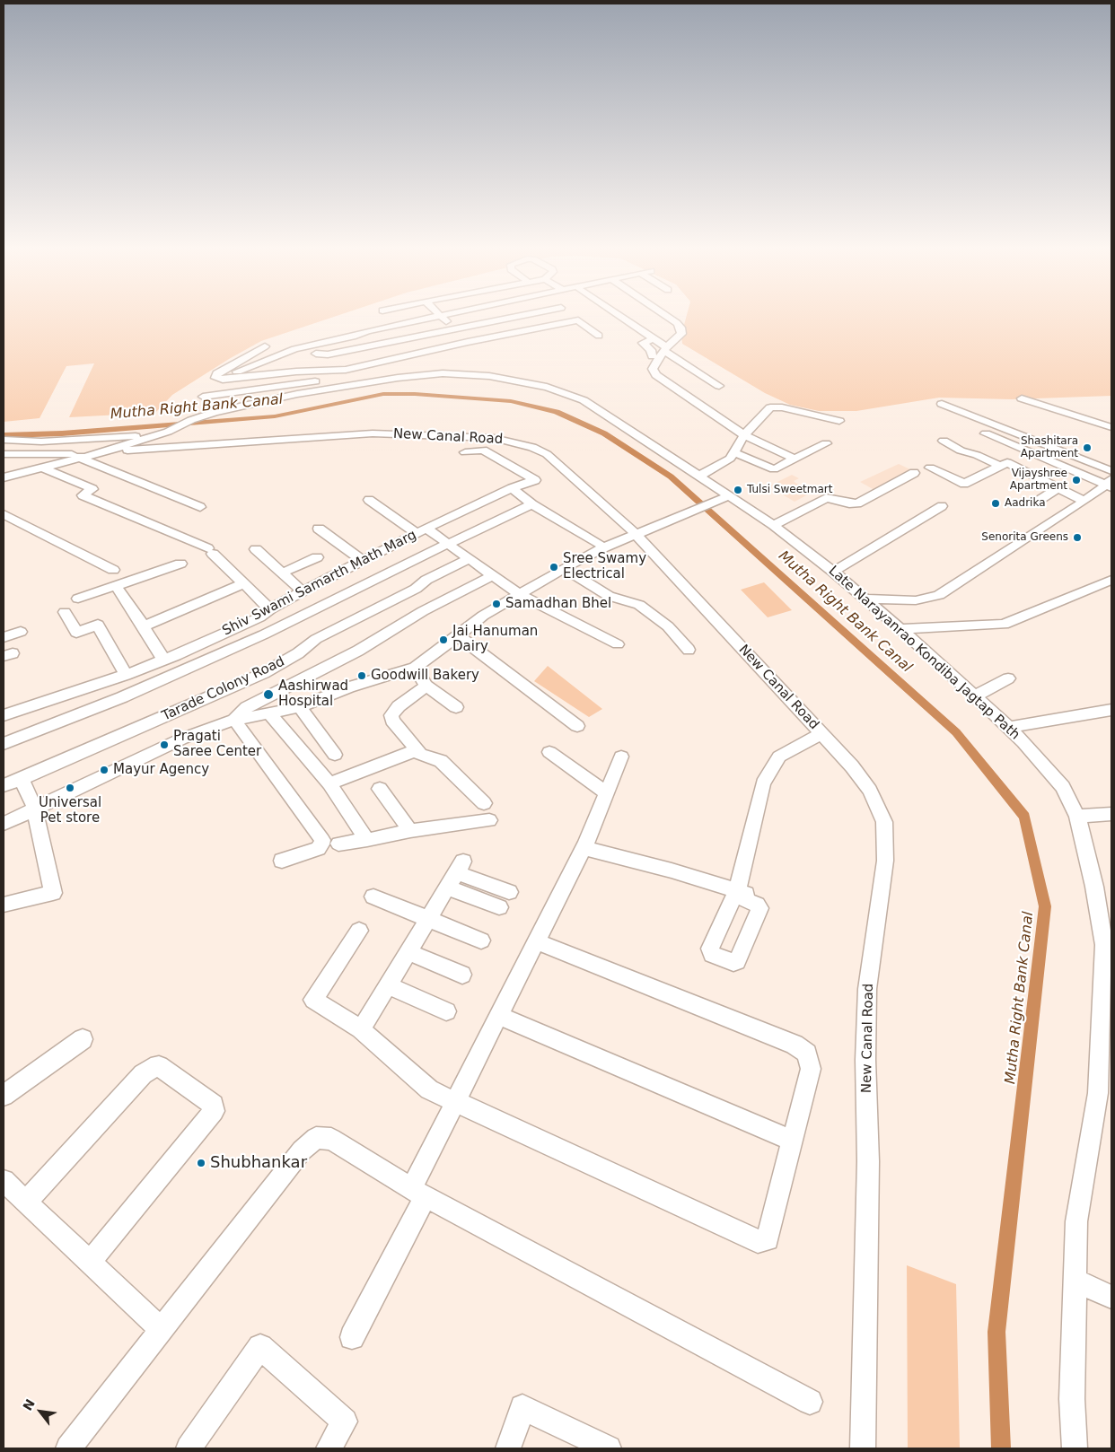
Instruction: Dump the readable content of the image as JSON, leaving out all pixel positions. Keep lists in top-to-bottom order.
{
  "streets": {
    "street": [
      "New Canal Road",
      "Shiv Swami Samarth Math Marg",
      "Late Narayanrao Kondiba Jagtap Path",
      "Tarade Colony Road"
    ]
  },
  "crossings": [
    ["New Canal Road", "Late Narayanrao Kondiba Jagtap Path"]
  ],
  "water": ["Mutha Right Bank Canal"],
  "places": [
    "Shashitara Apartment",
    "Vijayshree Apartment",
    "Tulsi Sweetmart",
    "Aadrika",
    "Senorita Greens",
    "Sree Swamy Electrical",
    "Samadhan Bhel",
    "Jai Hanuman Dairy",
    "Goodwill Bakery",
    "Aashirwad Hospital",
    "Pragati Saree Center",
    "Mayur Agency",
    "Universal Pet store",
    "Shubhankar"
  ],
  "north": "top left"
}
